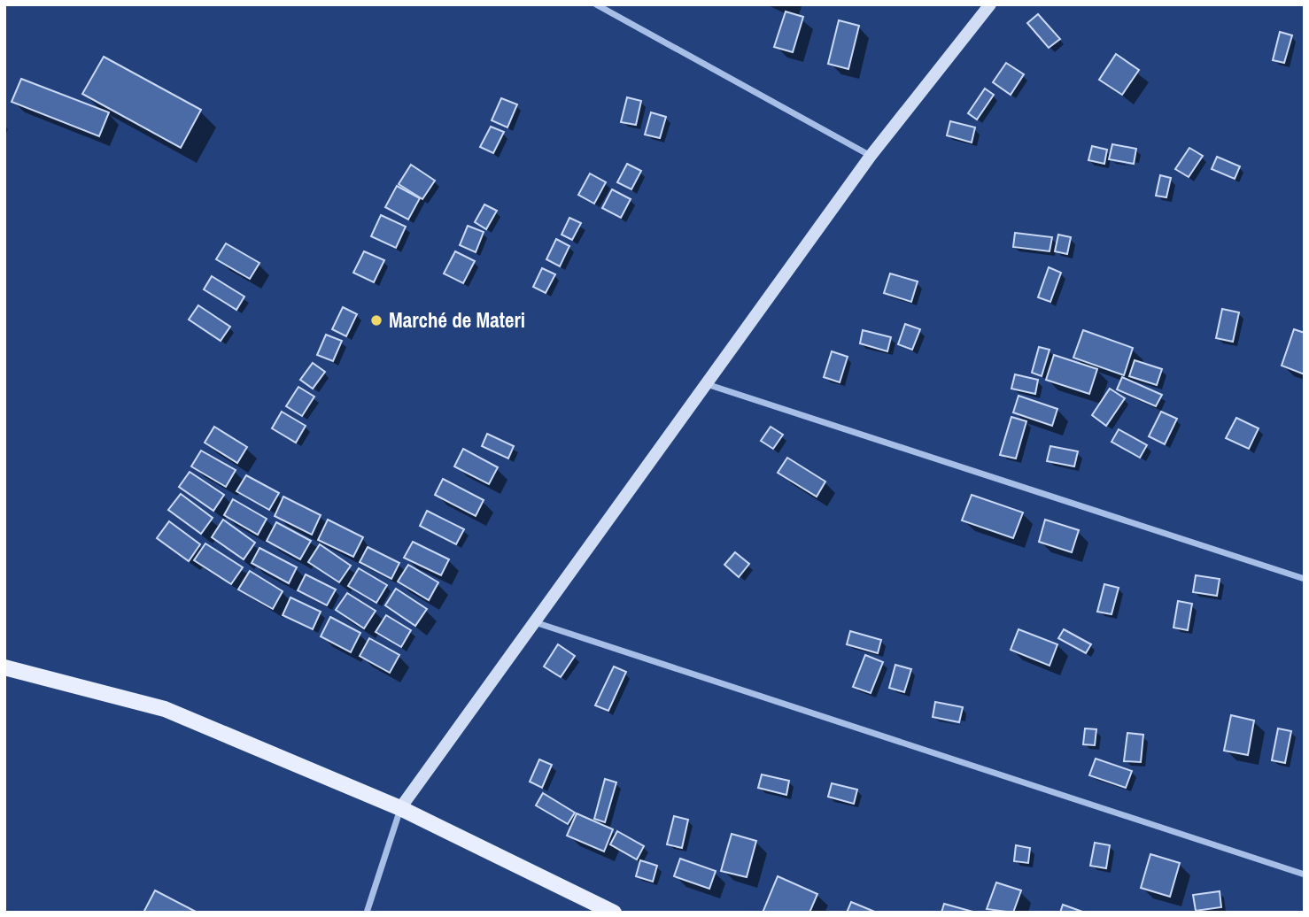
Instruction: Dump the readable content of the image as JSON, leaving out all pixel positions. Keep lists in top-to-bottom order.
{
  "places": ["Marché de Materi"]
}
